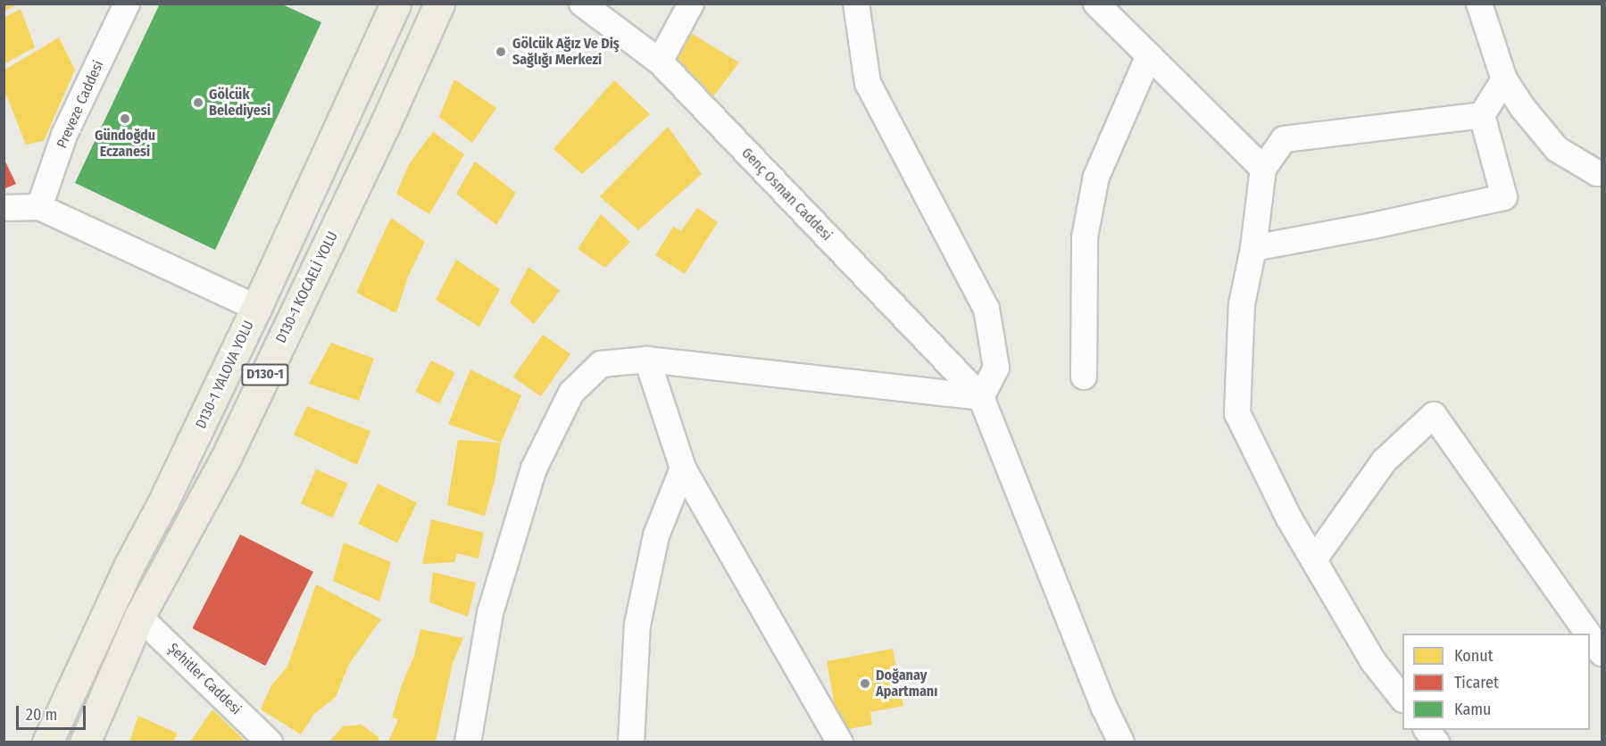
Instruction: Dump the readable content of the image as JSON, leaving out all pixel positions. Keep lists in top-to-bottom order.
{
  "streets": {
    "highway": ["D130-1 KOCAELİ YOLU", "D130-1 YALOVA YOLU", "D130-1"],
    "street": ["Preveze Caddesi", "Genç Osman Caddesi", "Şehitler Caddesi"]
  },
  "crossings": [
    ["D130-1 KOCAELİ YOLU", "Şehitler Caddesi"]
  ],
  "places": [
    "Gölcük Ağız Ve Diş Sağlığı Merkezi",
    "Gölcük Belediyesi",
    "Gündoğdu Eczanesi",
    "Doğanay Apartmanı"
  ],
  "legend": ["Konut", "Ticaret", "Kamu"],
  "scale_bar": "20 m"
}
